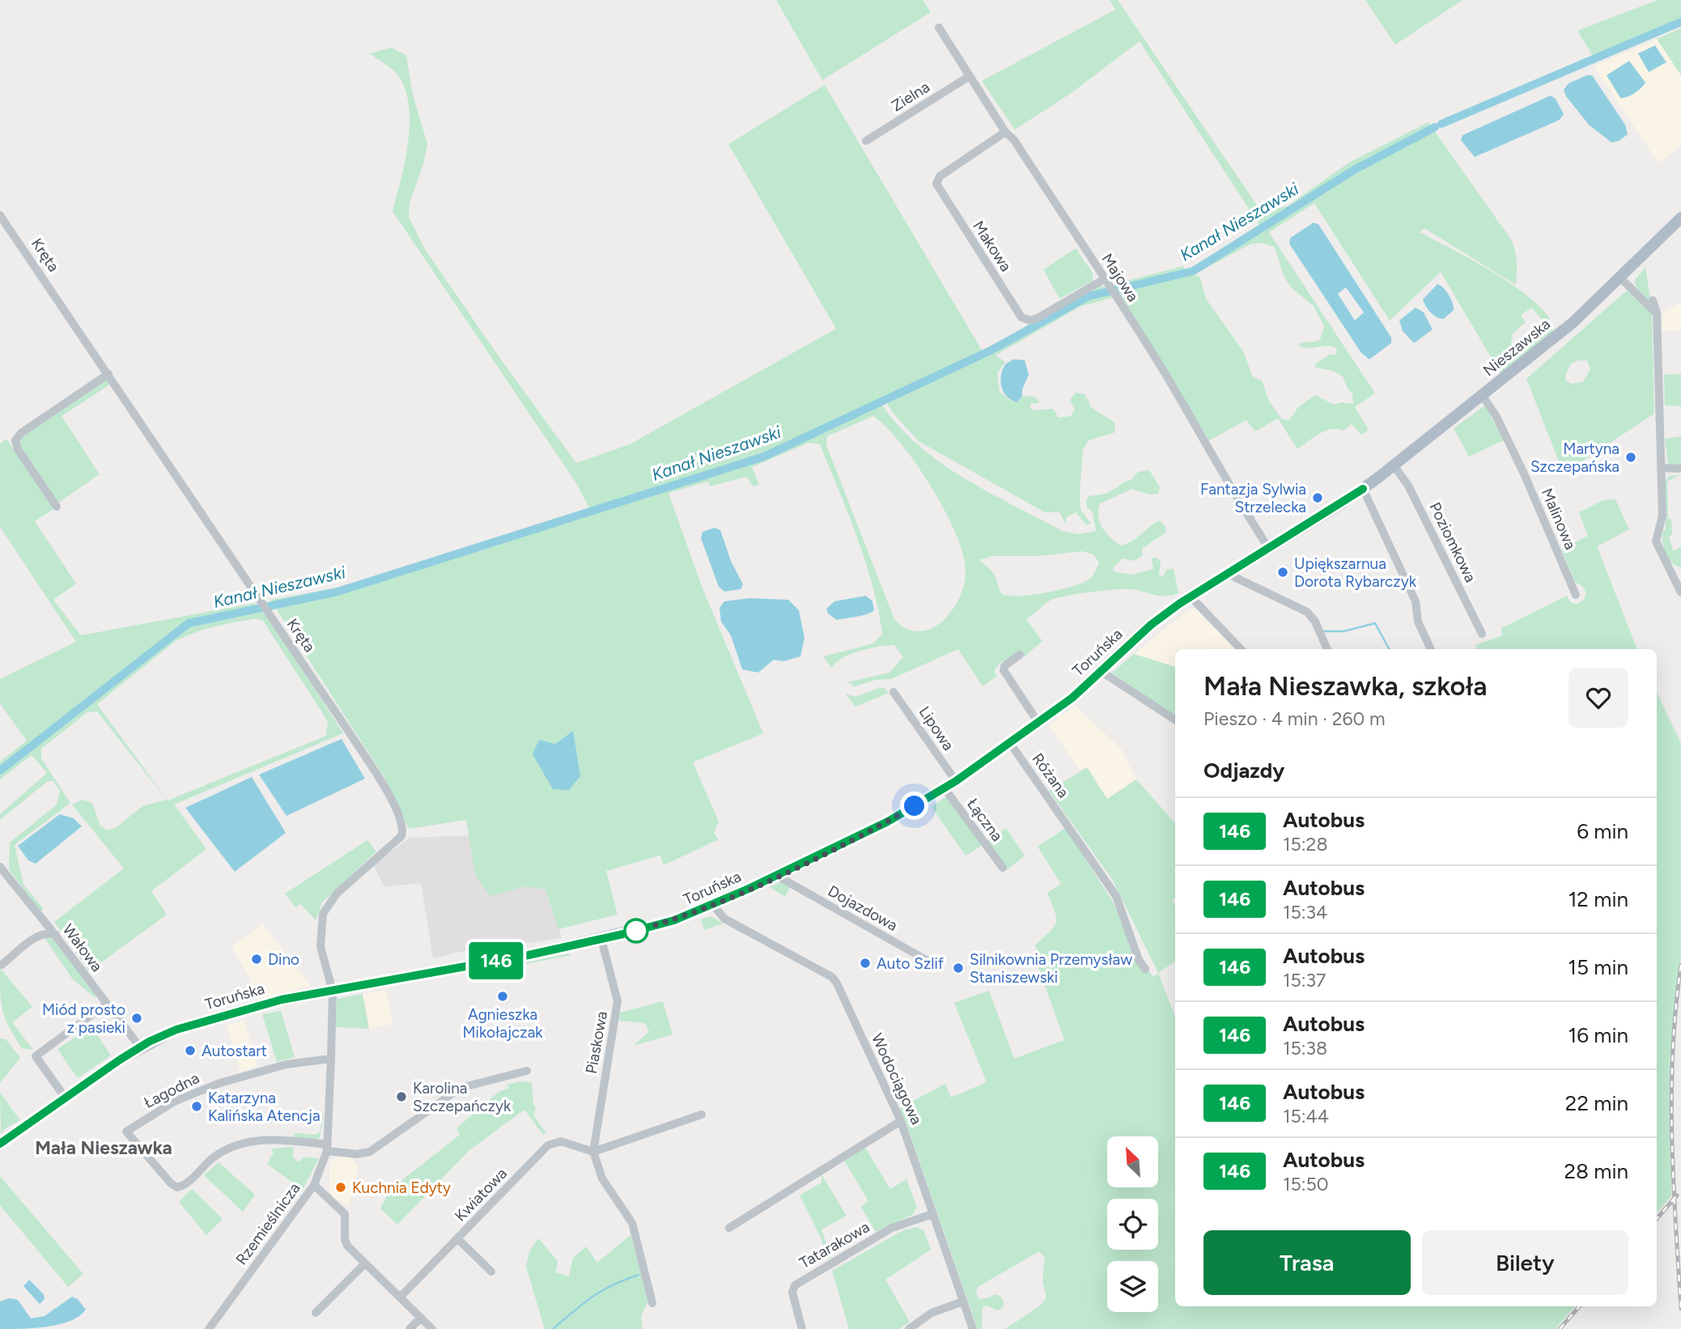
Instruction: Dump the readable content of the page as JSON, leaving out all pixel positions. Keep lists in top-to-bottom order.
{
  "streets": {
    "main road": ["Nieszawska", "Toruńska"],
    "street": [
      "Zielna",
      "Makowa",
      "Kręta",
      "Majowa",
      "Malinowa",
      "Poziomkowa",
      "Lipowa",
      "Różana",
      "Łączna",
      "Dojazdowa",
      "Wałowa",
      "Piaskowa",
      "Wodociągowa",
      "Łagodna",
      "Kwiatowa",
      "Rzemieślnicza",
      "Tatarakowa"
    ]
  },
  "crossings": [
    ["Zielna", "Majowa"],
    ["Makowa", "Majowa"],
    ["Kręta", "Toruńska"],
    ["Kręta", "Rzemieślnicza"],
    ["Majowa", "Toruńska"],
    ["Nieszawska", "Malinowa"],
    ["Nieszawska", "Poziomkowa"],
    ["Nieszawska", "Toruńska"],
    ["Toruńska", "Lipowa"],
    ["Toruńska", "Różana"],
    ["Toruńska", "Łączna"],
    ["Toruńska", "Dojazdowa"],
    ["Toruńska", "Wałowa"],
    ["Toruńska", "Piaskowa"],
    ["Toruńska", "Wodociągowa"],
    ["Toruńska", "Rzemieślnicza"],
    ["Piaskowa", "Kwiatowa"],
    ["Wodociągowa", "Tatarakowa"],
    ["Łagodna", "Rzemieślnicza"]
  ],
  "districts": ["Mała Nieszawka"],
  "water": ["Kanał Nieszawski"],
  "places": [
    "Martyna Szczepańska",
    "Fantazja Sylwia Strzelecka",
    "Upiększarnua Dorota Rybarczyk",
    "Dino",
    "Auto Szlif",
    "Silnikownia Przemysław Staniszewski",
    "Agnieszka Mikołajczak",
    "Miód prosto z pasieki",
    "Autostart",
    "Karolina Szczepańczyk",
    "Katarzyna Kalińska Atencja",
    "Kuchnia Edyty"
  ],
  "lines": ["bus line 146"],
  "north": "top left",
  "page": {
    "on_map": "146",
    "heading": [
      ["Mała Nieszawka, szkoła", "Pieszo · 4 min · 260 m"],
      "Odjazdy"
    ],
    "list": [
      {
        "mark": "146",
        "name": "Autobus",
        "note": "15:28",
        "value": "6 min"
      },
      {
        "mark": "146",
        "name": "Autobus",
        "note": "15:34",
        "value": "12 min"
      },
      {
        "mark": "146",
        "name": "Autobus",
        "note": "15:37",
        "value": "15 min"
      },
      {
        "mark": "146",
        "name": "Autobus",
        "note": "15:38",
        "value": "16 min"
      },
      {
        "mark": "146",
        "name": "Autobus",
        "note": "15:44",
        "value": "22 min"
      },
      {
        "mark": "146",
        "name": "Autobus",
        "note": "15:50",
        "value": "28 min"
      }
    ],
    "buttons": ["Trasa", "Bilety"]
  }
}
